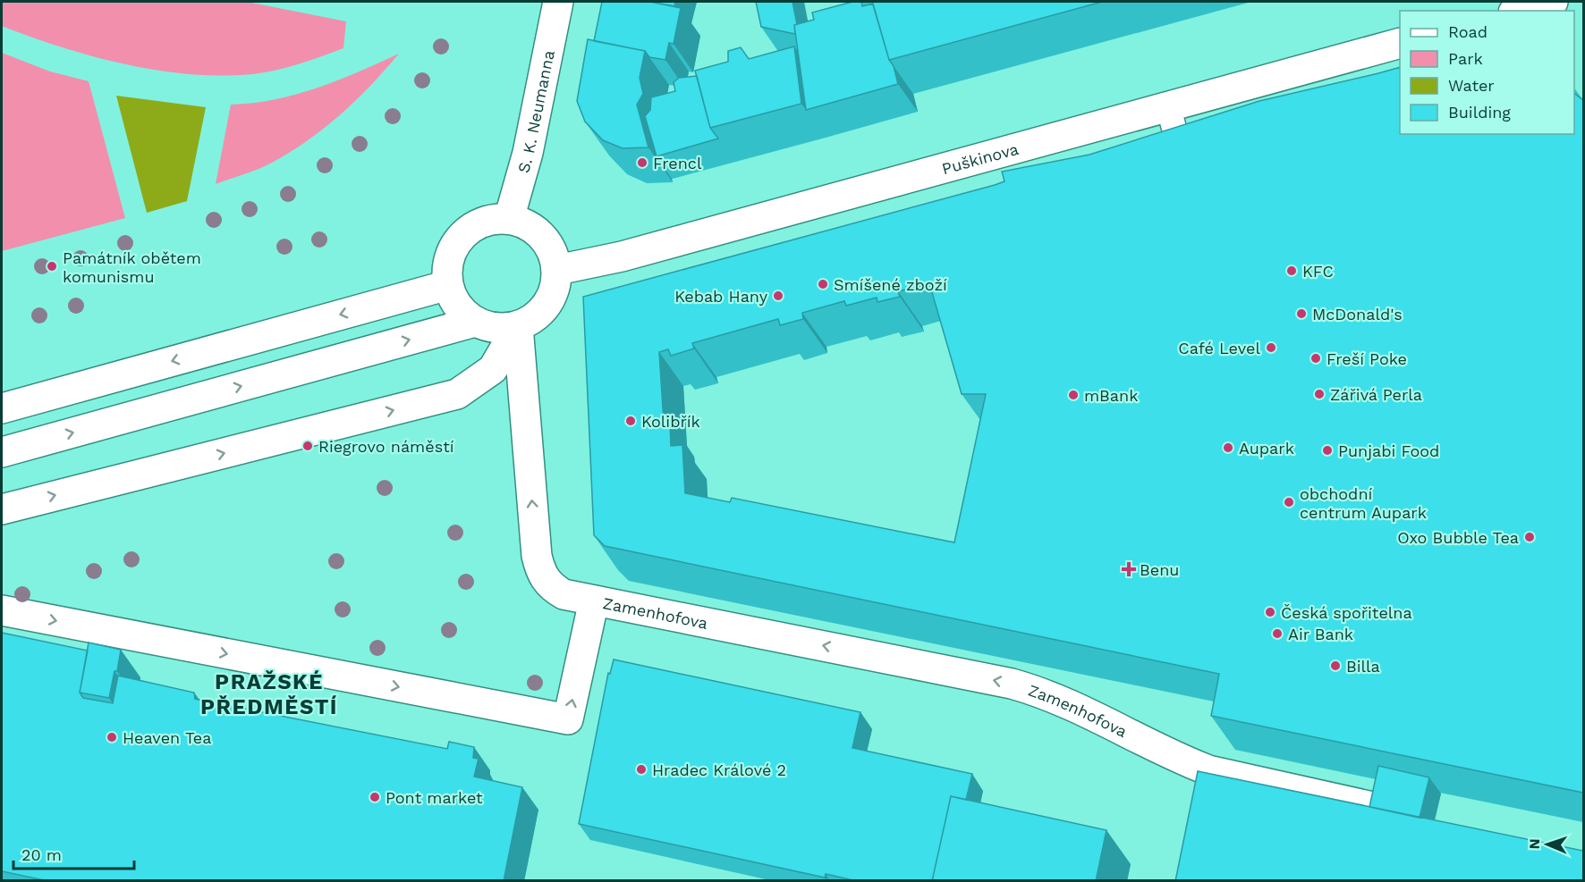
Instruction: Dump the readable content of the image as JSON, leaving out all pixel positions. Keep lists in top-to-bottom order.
{
  "streets": {
    "street": ["S. K. Neumanna", "Puškinova", "Zamenhofova"]
  },
  "crossings": [
    ["S. K. Neumanna", "Puškinova"],
    ["S. K. Neumanna", "Zamenhofova"],
    ["Puškinova", "Zamenhofova"]
  ],
  "one_way": ["Zamenhofova"],
  "districts": ["PRAŽSKÉ PŘEDMĚSTÍ"],
  "places": {
    "other": [
      "Frencl",
      "Památník obětem komunismu",
      "KFC",
      "Smíšené zboží",
      "Kebab Hany",
      "McDonald's",
      "Café Level",
      "Freší Poke",
      "Zářivá Perla",
      "mBank",
      "Kolibřík",
      "Riegrovo náměstí",
      "Aupark",
      "Punjabi Food",
      "obchodní centrum Aupark",
      "Oxo Bubble Tea",
      "Česká spořitelna",
      "Air Bank",
      "Billa",
      "Heaven Tea",
      "Hradec Králové 2",
      "Pont market"
    ],
    "health": ["Benu"]
  },
  "legend": [
    "Road",
    "Park",
    "Water",
    "Building"
  ],
  "scale_bar": "20 m",
  "north": "left"
}
